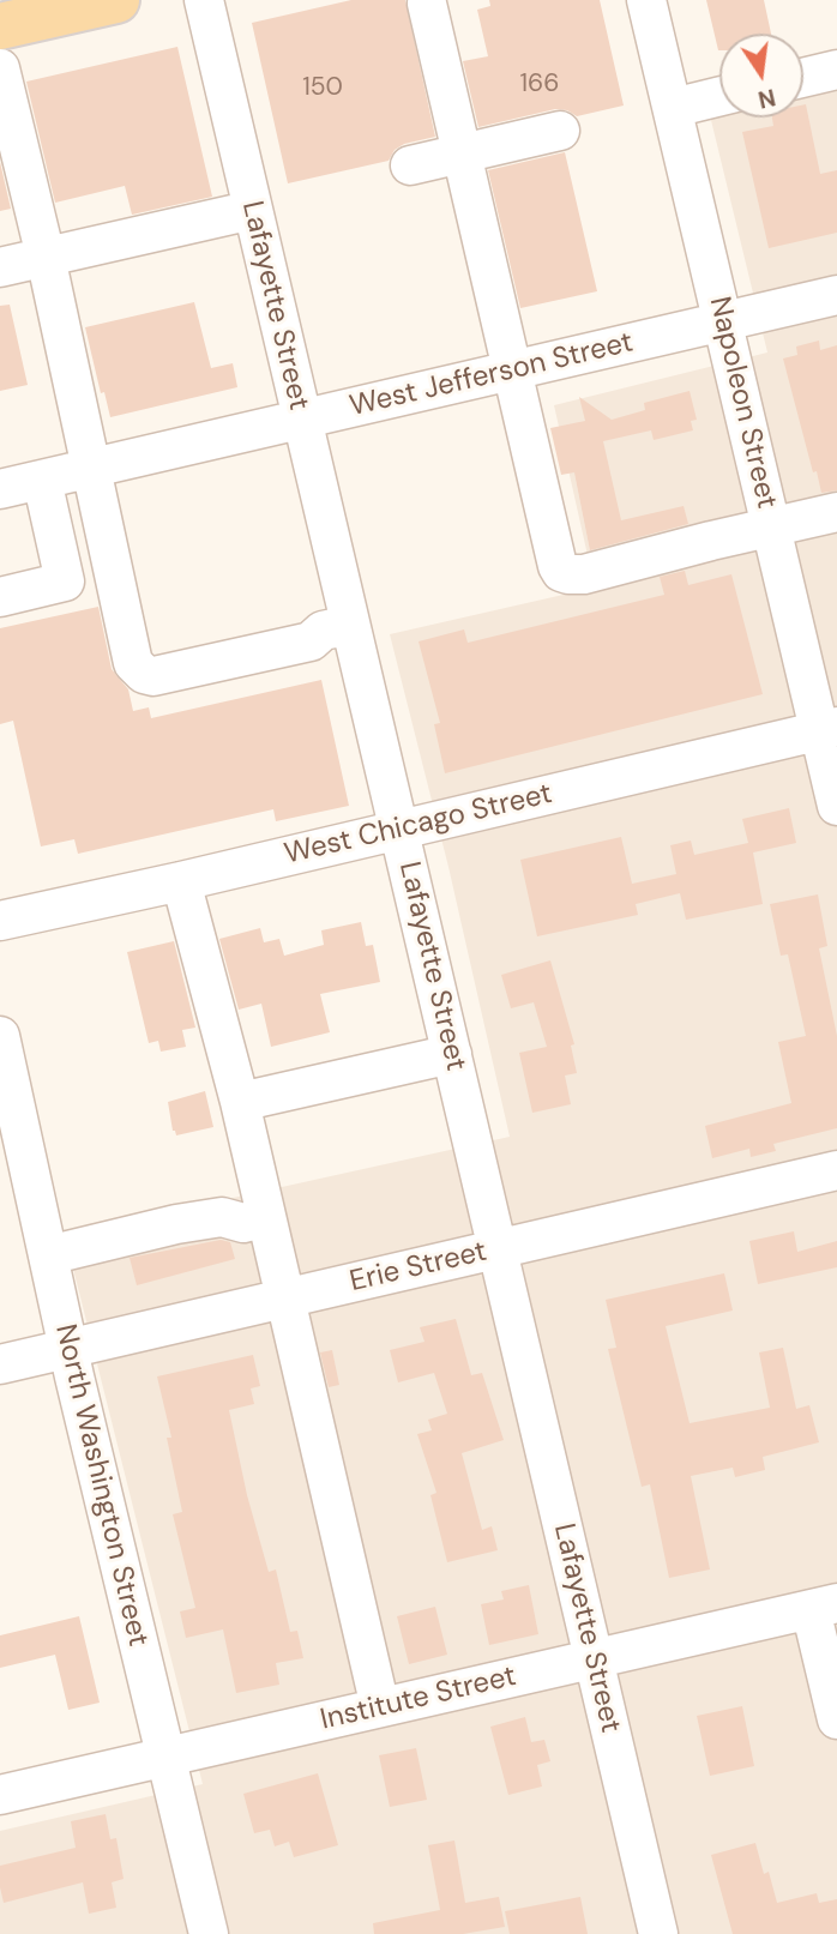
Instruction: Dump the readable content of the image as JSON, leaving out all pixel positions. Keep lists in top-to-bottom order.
{
  "streets": {
    "street": [
      "Lafayette Street",
      "West Jefferson Street",
      "Napoleon Street",
      "West Chicago Street",
      "Erie Street",
      "North Washington Street",
      "Institute Street"
    ]
  },
  "crossings": [
    ["Lafayette Street", "West Jefferson Street"],
    ["Lafayette Street", "West Chicago Street"],
    ["Lafayette Street", "Erie Street"],
    ["Lafayette Street", "Institute Street"],
    ["West Jefferson Street", "Napoleon Street"],
    ["Napoleon Street", "West Chicago Street"],
    ["Erie Street", "North Washington Street"],
    ["North Washington Street", "Institute Street"]
  ],
  "house_numbers": ["166", "150"],
  "north": "bottom"
}
